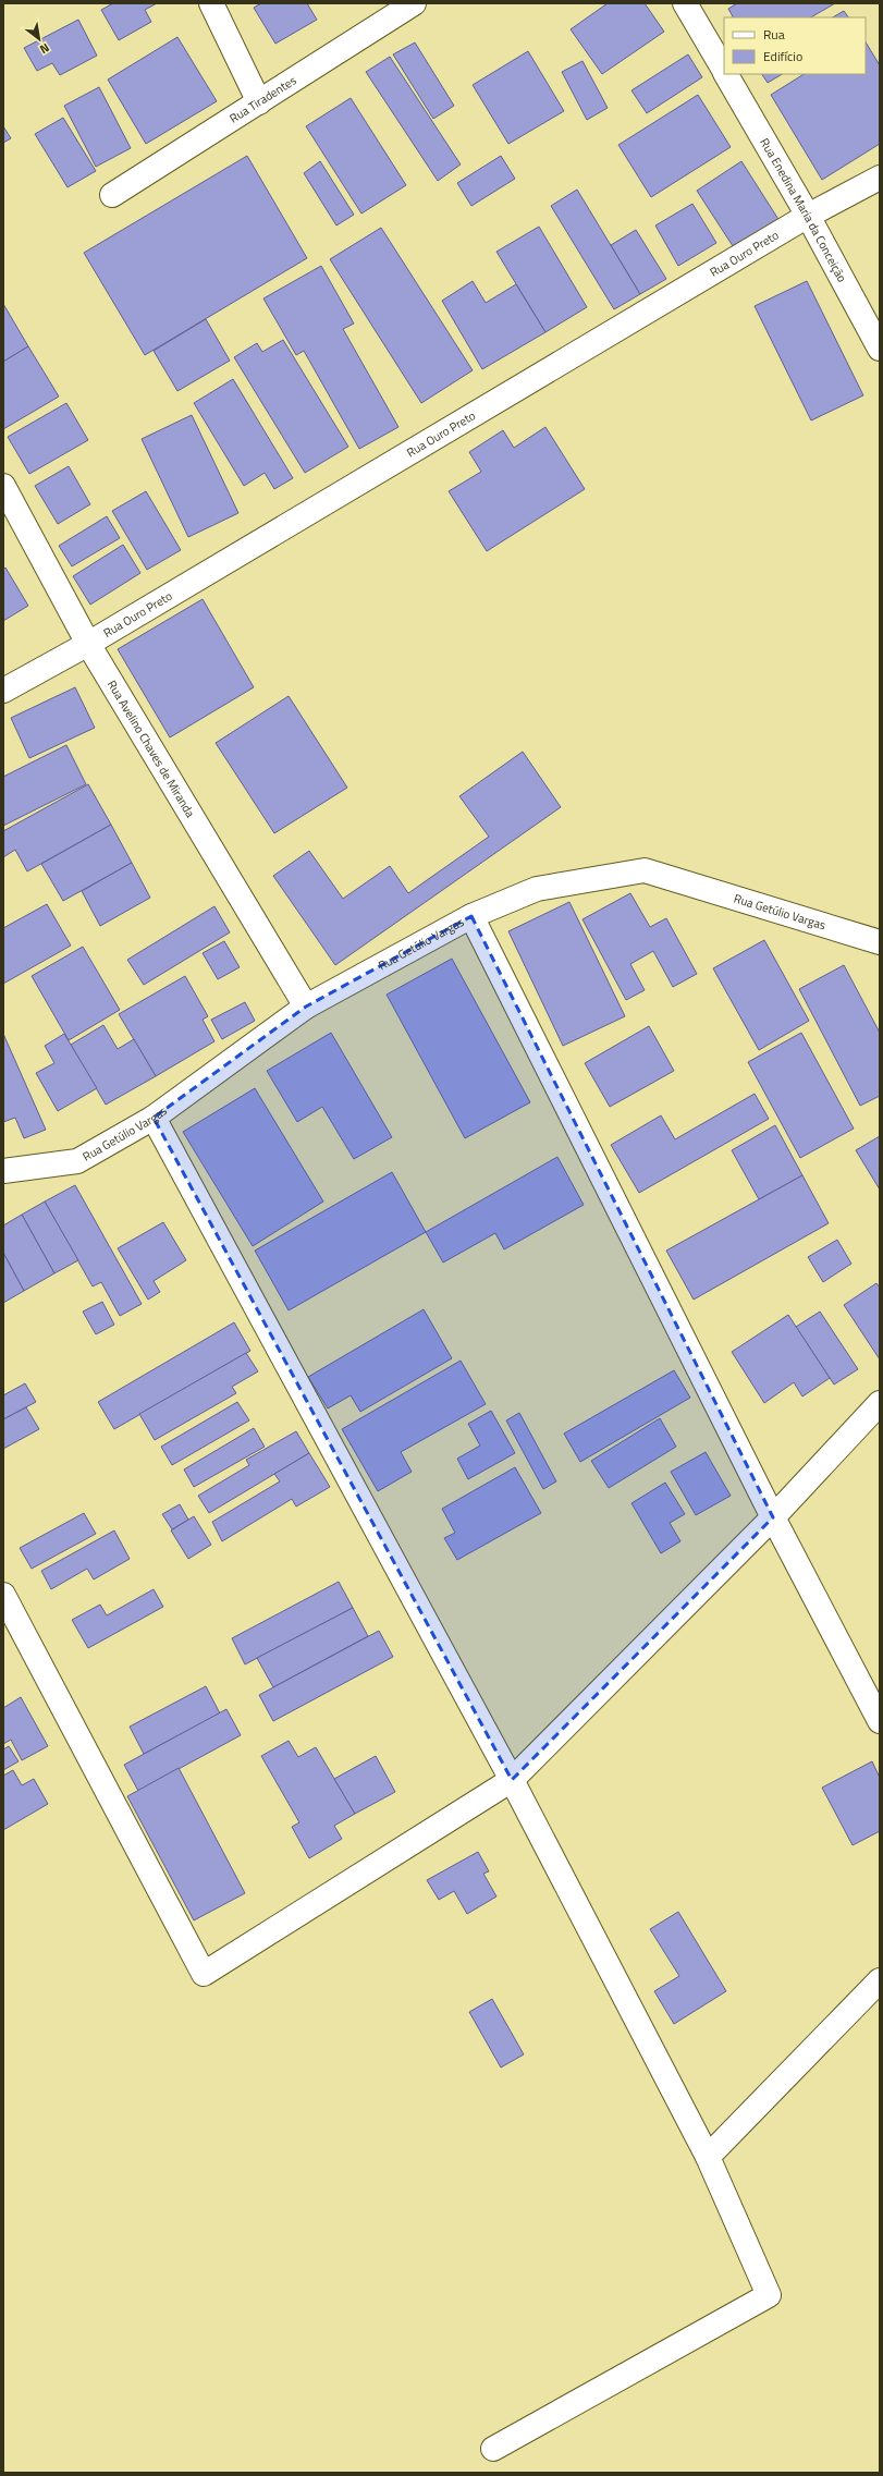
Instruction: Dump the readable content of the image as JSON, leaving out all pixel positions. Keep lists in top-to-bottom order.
{
  "streets": {
    "street": [
      "Rua Tiradentes",
      "Rua Enedina Maria da Conceição",
      "Rua Ouro Preto",
      "Rua Avelino Chaves de Miranda",
      "Rua Getúlio Vargas"
    ]
  },
  "crossings": [
    ["Rua Enedina Maria da Conceição", "Rua Ouro Preto"],
    ["Rua Ouro Preto", "Rua Avelino Chaves de Miranda"],
    ["Rua Avelino Chaves de Miranda", "Rua Getúlio Vargas"]
  ],
  "legend": ["Rua", "Edifício"],
  "north": "bottom right"
}
